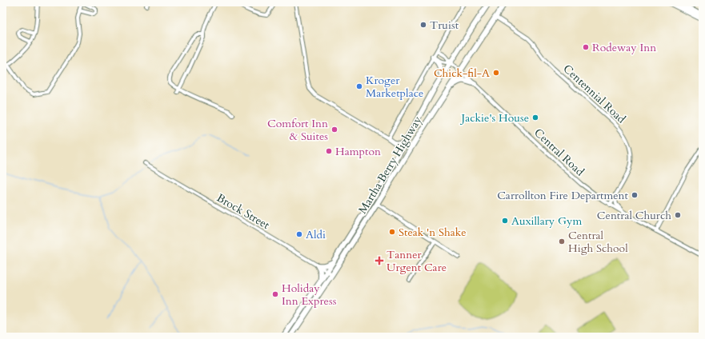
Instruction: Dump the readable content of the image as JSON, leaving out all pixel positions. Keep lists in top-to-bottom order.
{
  "streets": {
    "highway": ["Martha Berry Highway"],
    "street": ["Centennial Road", "Central Road", "Brock Street"]
  },
  "crossings": [
    ["Centennial Road", "Central Road"],
    ["Centennial Road", "Martha Berry Highway"],
    ["Central Road", "Martha Berry Highway"],
    ["Martha Berry Highway", "Brock Street"]
  ],
  "places": {
    "other": [
      "Truist",
      "Rodeway Inn",
      "Chick-fil-A",
      "Kroger Marketplace",
      "Jackie's House",
      "Comfort Inn & Suites",
      "Hampton",
      "Carrollton Fire Department",
      "Central Church",
      "Auxillary Gym",
      "Steak 'n Shake",
      "Aldi",
      "Central High School",
      "Holiday Inn Express"
    ],
    "health": ["Tanner Urgent Care"]
  }
}
